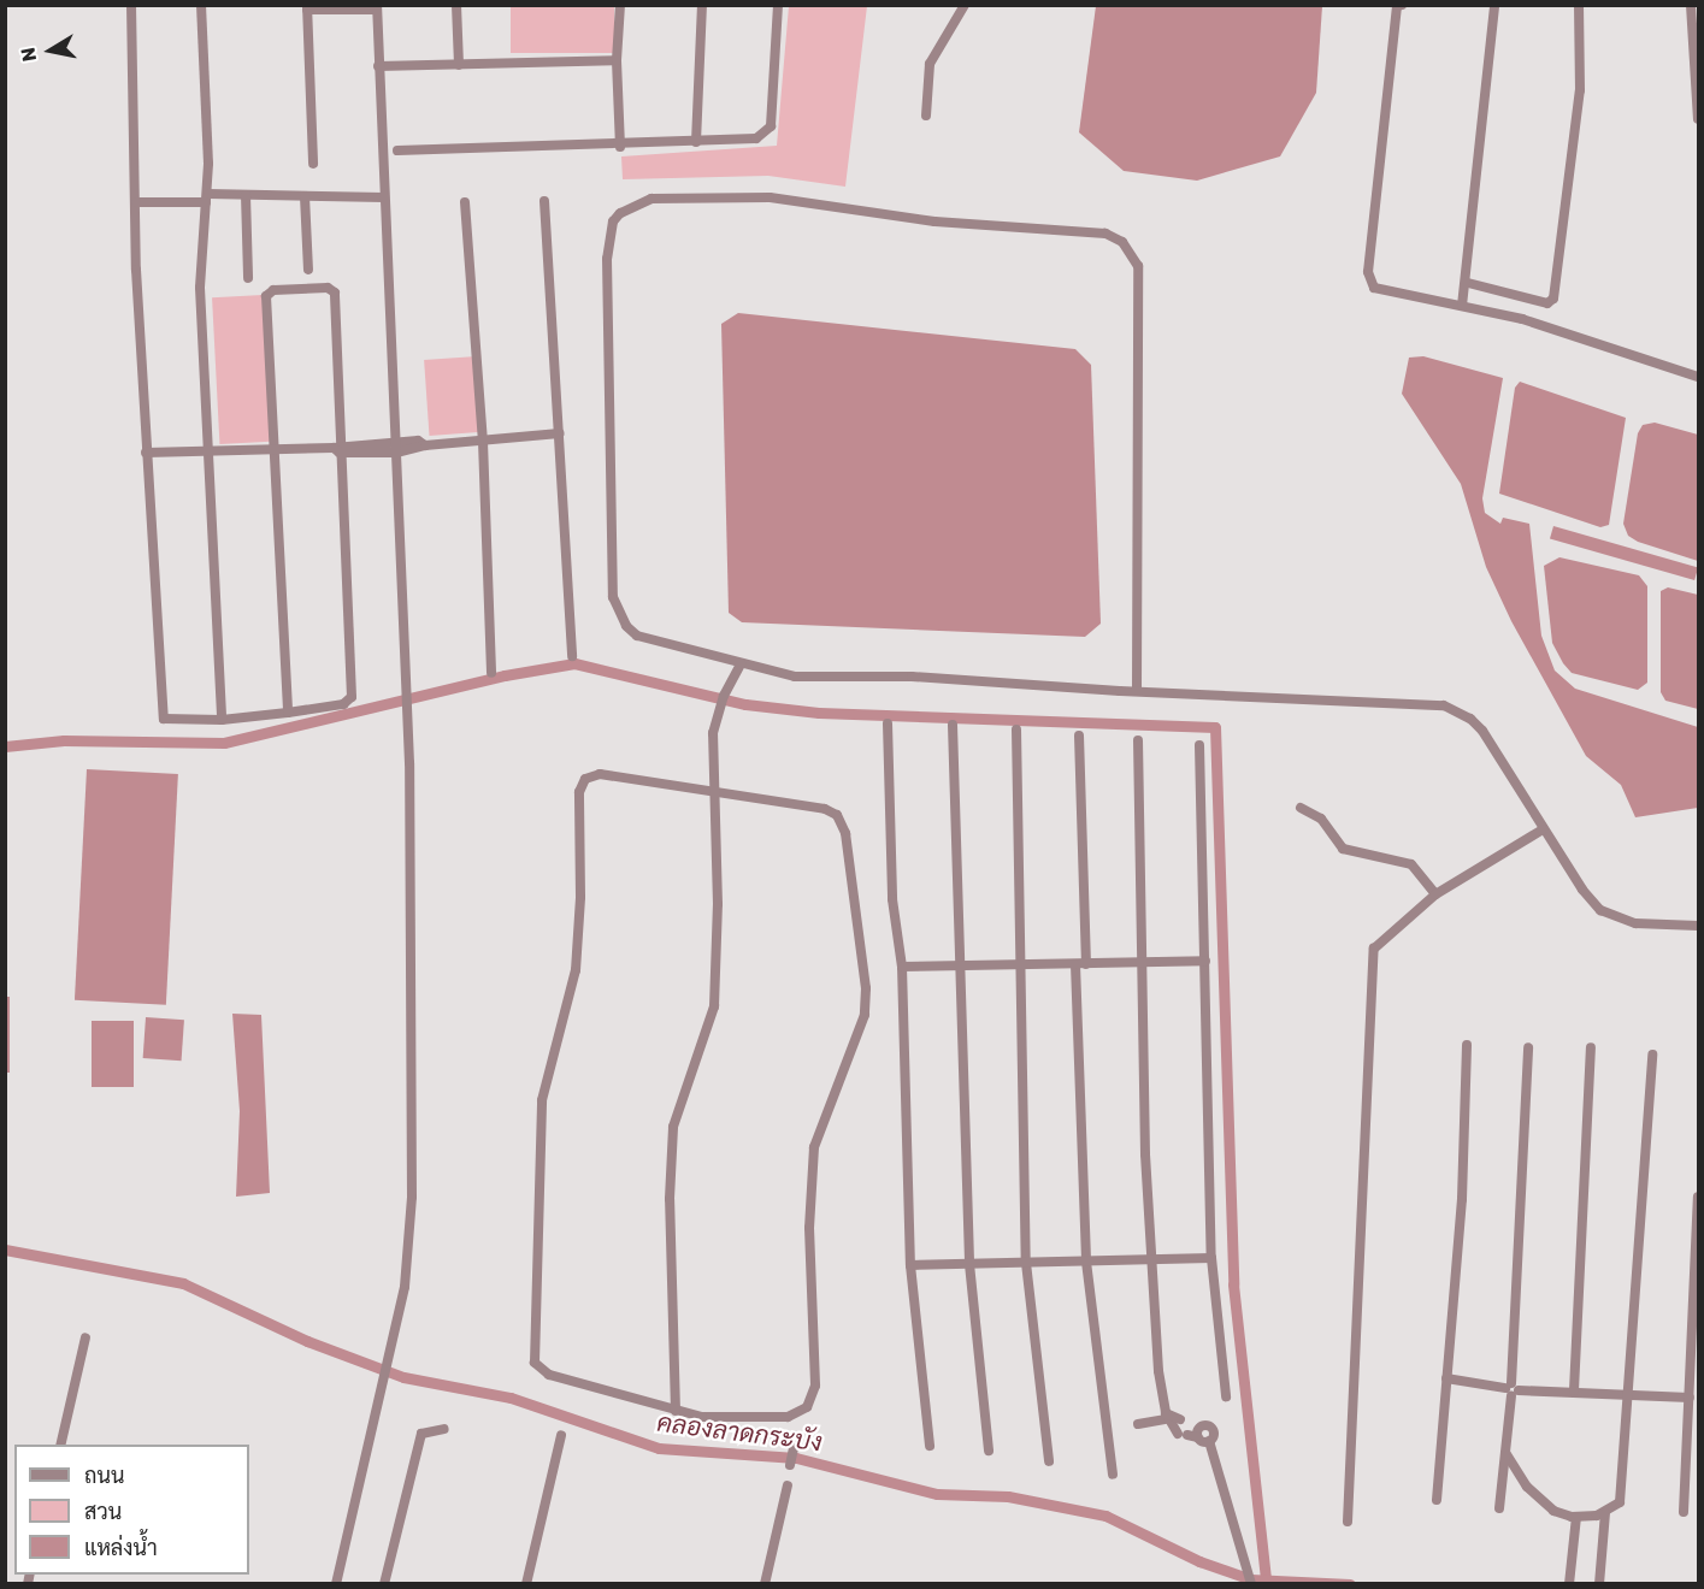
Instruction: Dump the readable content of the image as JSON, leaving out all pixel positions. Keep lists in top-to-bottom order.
{
  "water": ["คลองลาดกระบัง"],
  "legend": ["ถนน", "สวน", "แหล่งน้ำ"],
  "north": "left"
}
